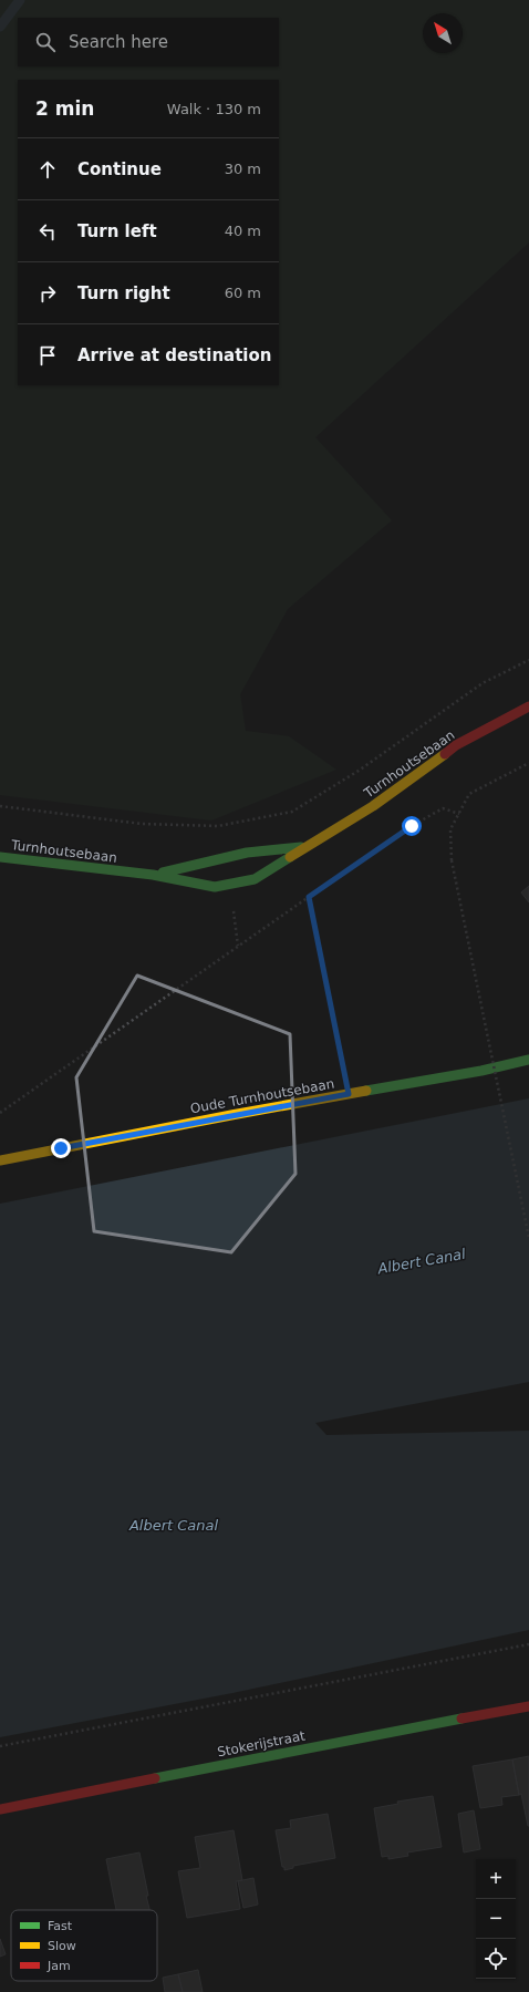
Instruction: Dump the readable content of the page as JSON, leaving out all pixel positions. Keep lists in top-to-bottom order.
{
  "streets": {
    "street": ["Turnhoutsebaan", "Oude Turnhoutsebaan", "Stokerijstraat"]
  },
  "water": ["Albert Canal"],
  "legend": ["Fast", "Slow", "Jam"],
  "north": "top left",
  "page": {
    "search": "Search here",
    "heading": ["2 min", "Walk · 130 m"],
    "list": [
      ["Continue", "30 m"],
      ["Turn left", "40 m"],
      ["Turn right", "60 m"],
      "Arrive at destination"
    ],
    "map_buttons": ["+", "−"]
  }
}
